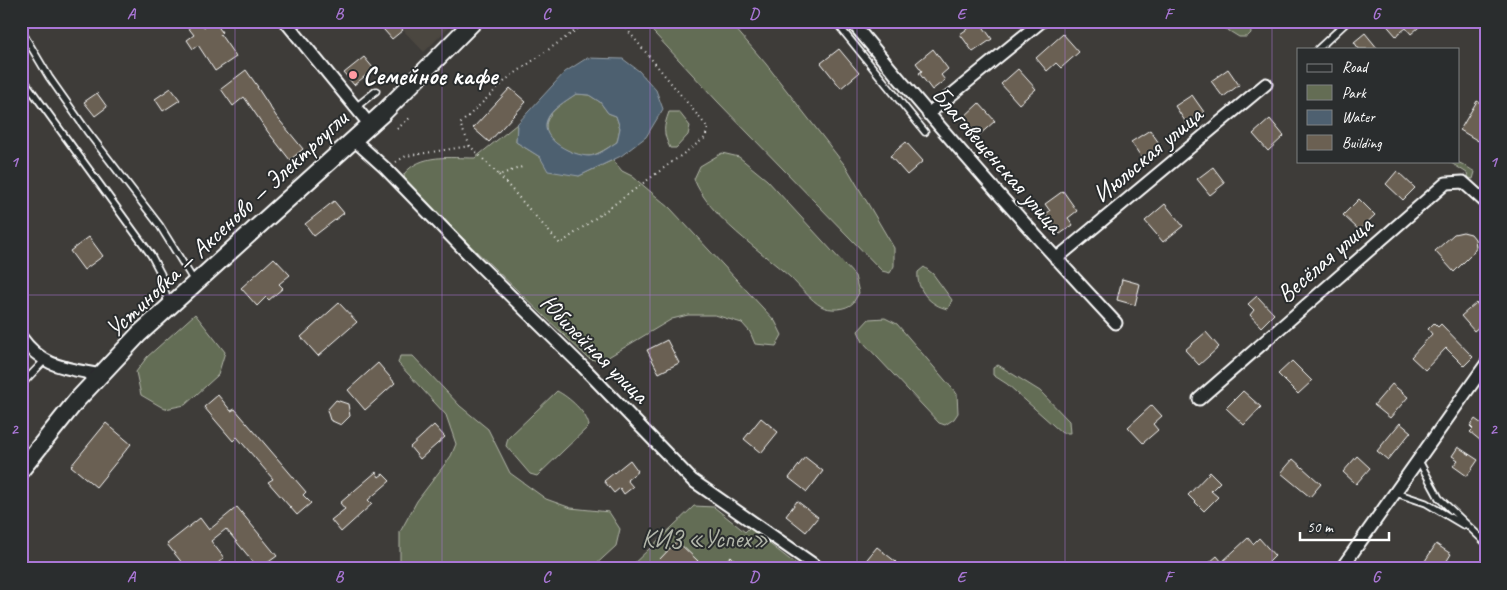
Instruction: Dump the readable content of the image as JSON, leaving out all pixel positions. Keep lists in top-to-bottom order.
{
  "streets": {
    "main road": ["Устиновка — Аксеново — Электроугли"],
    "street": [
      "Июльская улица",
      "Благовещенская улица",
      "Весёлая улица",
      "Юбилейная улица"
    ]
  },
  "crossings": [
    ["Июльская улица", "Благовещенская улица"],
    ["Устиновка — Аксеново — Электроугли", "Юбилейная улица"]
  ],
  "parks": ["КИЗ «Успех»"],
  "places": ["Семейное кафе"],
  "legend": [
    "Road",
    "Park",
    "Water",
    "Building"
  ],
  "scale_bar": "50 m",
  "grid": {
    "columns": [
      "A",
      "B",
      "C",
      "D",
      "E",
      "F",
      "G"
    ],
    "rows": ["1", "2"]
  }
}
